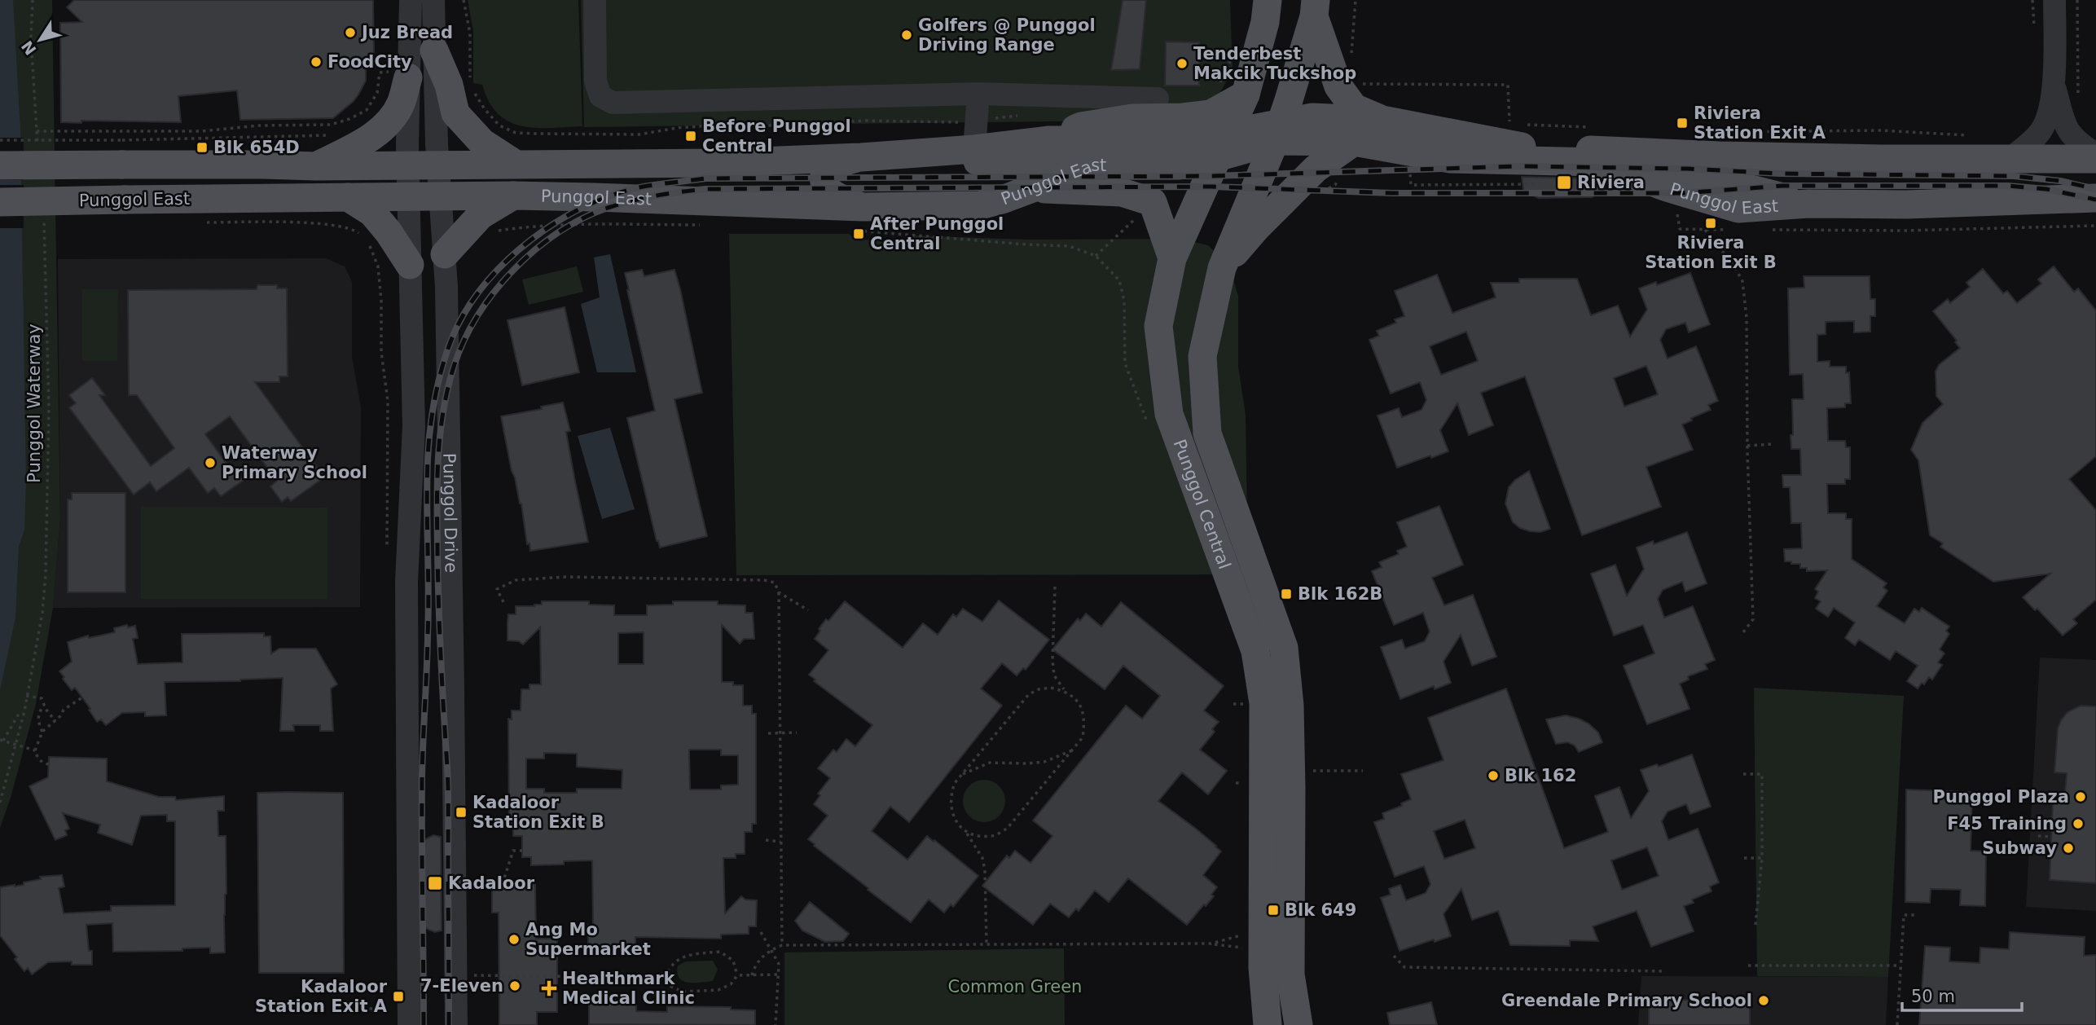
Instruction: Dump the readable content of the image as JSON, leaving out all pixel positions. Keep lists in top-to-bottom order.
{
  "streets": {
    "main road": ["Punggol East", "Punggol Central"],
    "street": ["Punggol Drive"],
    "path": ["Punggol Waterway"]
  },
  "crossings": [
    ["Punggol East", "Punggol Central"],
    ["Punggol East", "Punggol Drive"]
  ],
  "parks": ["Common Green"],
  "places": {
    "other": [
      "Juz Bread",
      "Golfers @ Punggol Driving Range",
      "FoodCity",
      "Tenderbest Makcik Tuckshop",
      "Waterway Primary School",
      "Blk 162",
      "Punggol Plaza",
      "F45 Training",
      "Subway",
      "Ang Mo Supermarket",
      "7-Eleven",
      "Greendale Primary School"
    ],
    "transit": [
      "Riviera Station Exit A",
      "Before Punggol Central",
      "Blk 654D",
      "Riviera",
      "Riviera Station Exit B",
      "After Punggol Central",
      "Blk 162B",
      "Kadaloor Station Exit B",
      "Kadaloor",
      "Blk 649",
      "Kadaloor Station Exit A"
    ],
    "health": ["Healthmark Medical Clinic"]
  },
  "scale_bar": "50 m",
  "north": "bottom left"
}
